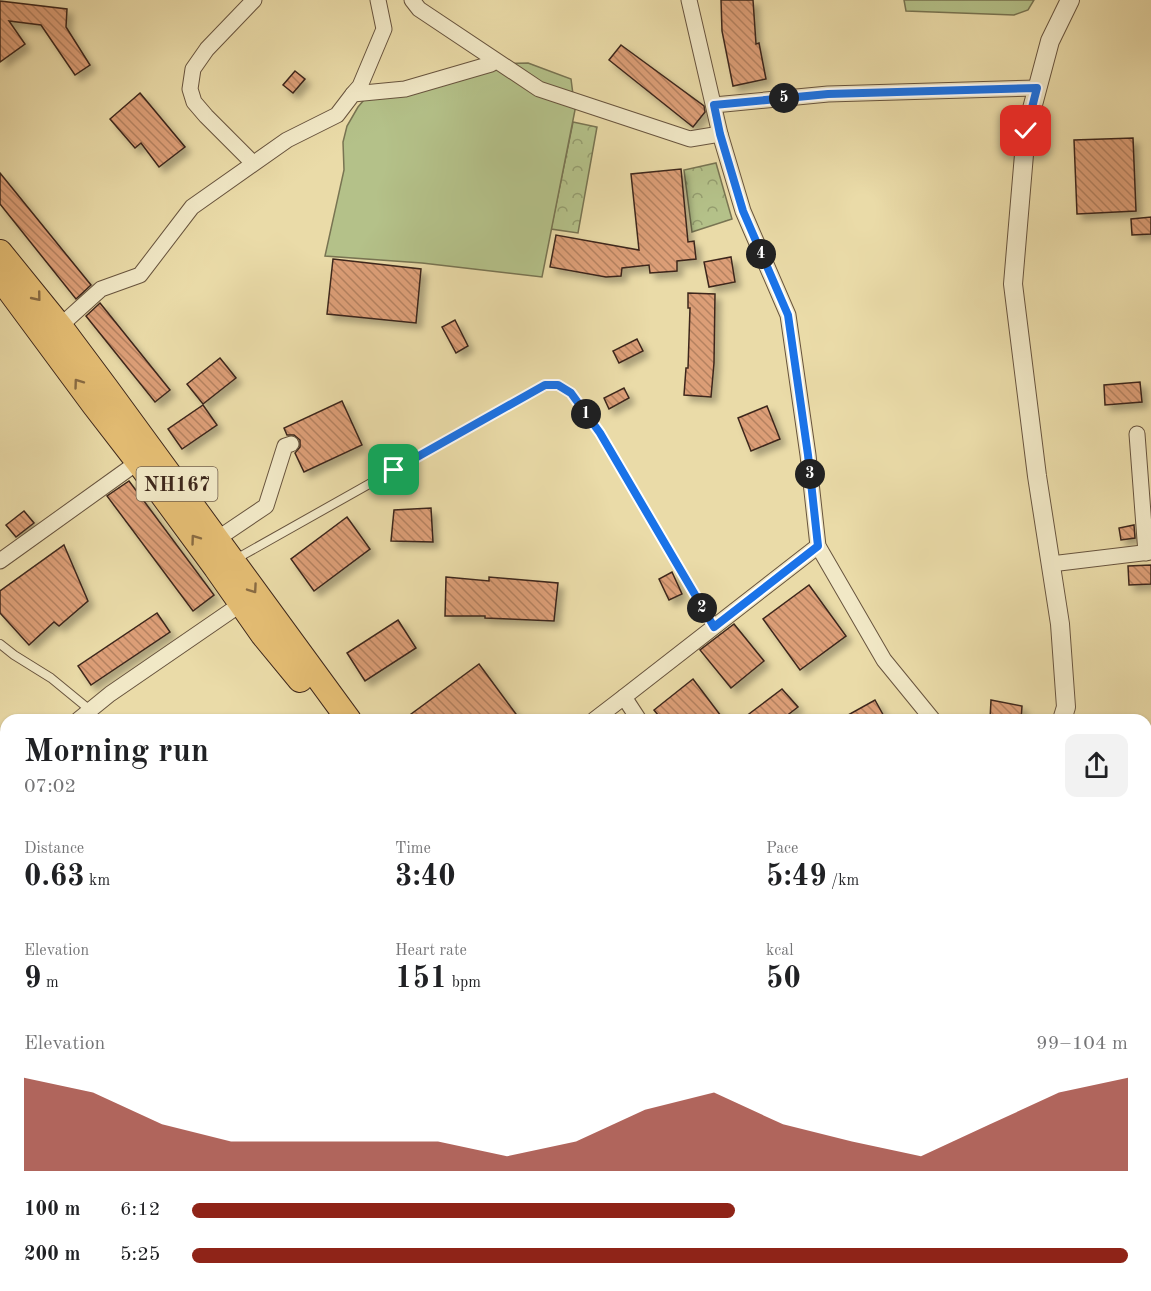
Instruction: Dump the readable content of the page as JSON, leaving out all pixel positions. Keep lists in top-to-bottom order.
{
  "streets": {
    "highway": ["NH167"]
  },
  "page": {
    "pins": [
      "5",
      "4",
      "1",
      "3",
      "2"
    ],
    "heading": ["Morning run", "07:02"],
    "stats": [
      ["Distance", "0.63 km"],
      ["Time", "3:40"],
      ["Pace", "5:49 /km"],
      ["Elevation", "9 m"],
      ["Heart rate", "151 bpm"],
      ["kcal", "50"]
    ],
    "chart": ["Elevation", "99–104 m"],
    "list": [
      {
        "name": "100 m",
        "note": "6:12"
      },
      {
        "name": "200 m",
        "note": "5:25"
      }
    ]
  }
}
